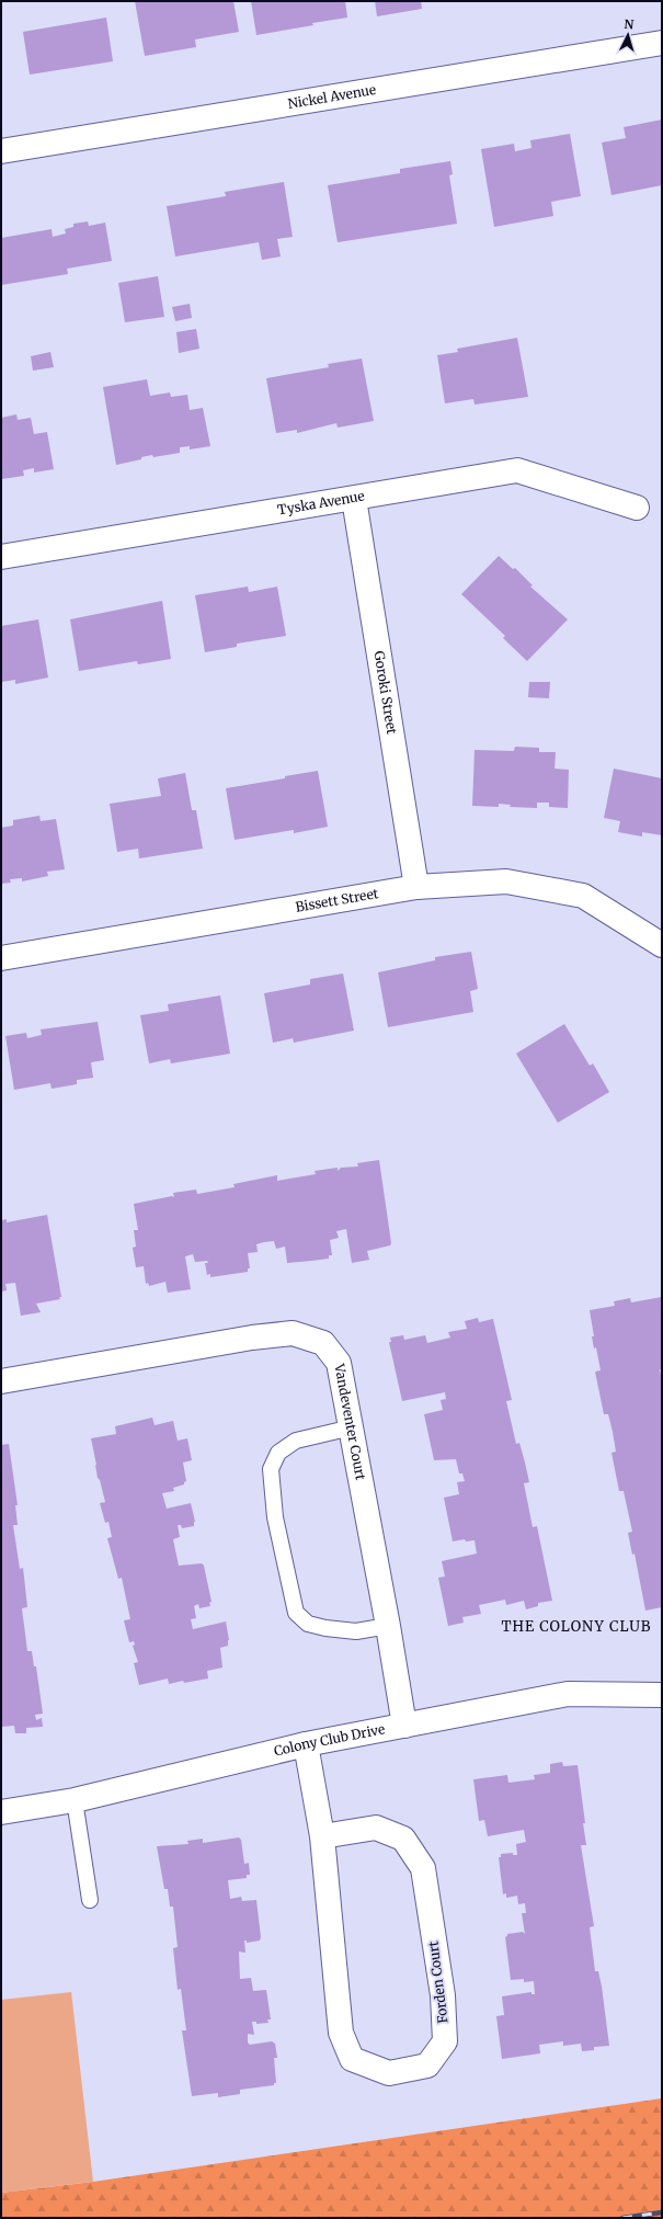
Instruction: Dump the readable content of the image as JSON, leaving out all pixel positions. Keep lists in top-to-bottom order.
{
  "streets": {
    "street": [
      "Nickel Avenue",
      "Tyska Avenue",
      "Goroki Street",
      "Bissett Street",
      "Vandeventer Court",
      "Colony Club Drive",
      "Forden Court"
    ]
  },
  "crossings": [
    ["Tyska Avenue", "Goroki Street"],
    ["Goroki Street", "Bissett Street"],
    ["Vandeventer Court", "Colony Club Drive"],
    ["Colony Club Drive", "Forden Court"]
  ],
  "districts": ["THE COLONY CLUB"],
  "north": "top"
}
